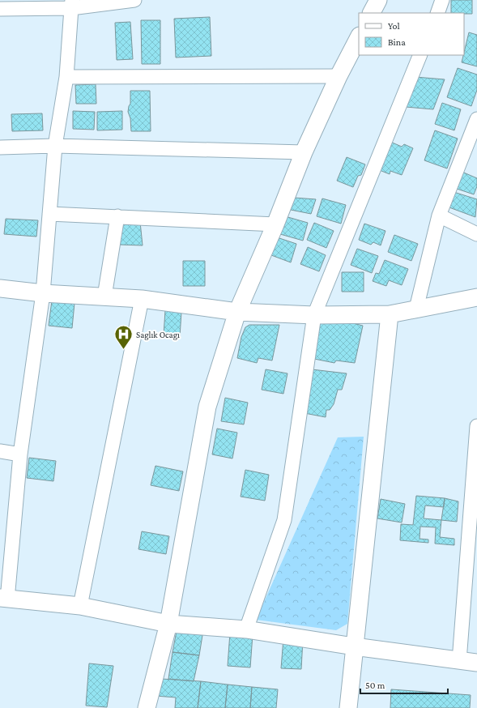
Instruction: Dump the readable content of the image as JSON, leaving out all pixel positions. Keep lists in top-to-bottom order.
{
  "places": {
    "hospital": ["Saglık Ocagı"]
  },
  "legend": ["Yol", "Bina"],
  "scale_bar": "50 m"
}
